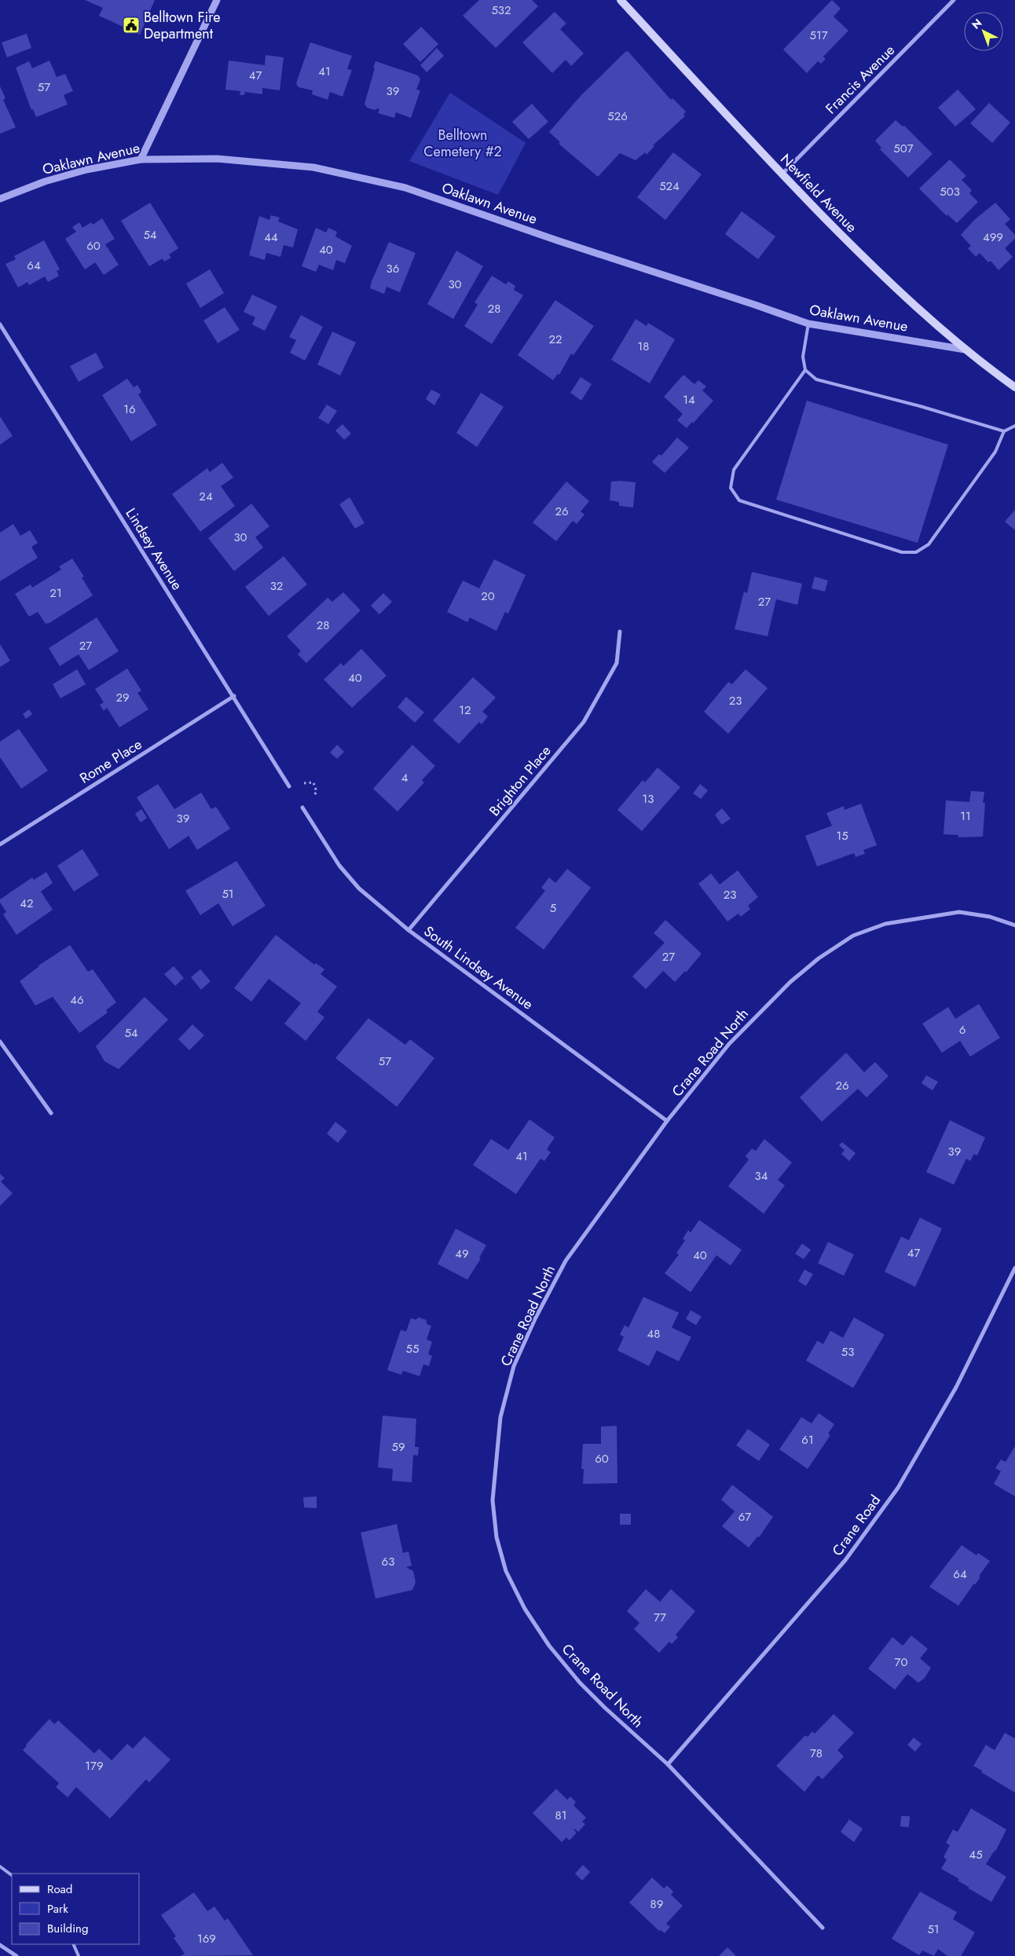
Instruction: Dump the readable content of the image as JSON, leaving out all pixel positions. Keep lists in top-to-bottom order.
{
  "streets": {
    "main road": ["Newfield Avenue"],
    "street": [
      "Francis Avenue",
      "Oaklawn Avenue",
      "Lindsey Avenue",
      "Rome Place",
      "Brighton Place",
      "South Lindsey Avenue",
      "Crane Road North",
      "Crane Road"
    ]
  },
  "crossings": [
    ["Francis Avenue", "Newfield Avenue"],
    ["Oaklawn Avenue", "Newfield Avenue"],
    ["Lindsey Avenue", "Rome Place"],
    ["Brighton Place", "South Lindsey Avenue"],
    ["South Lindsey Avenue", "Crane Road North"],
    ["Crane Road North", "Crane Road"]
  ],
  "parks": ["Belltown Cemetery #2"],
  "places": {
    "public building": ["Belltown Fire Department"]
  },
  "house_numbers": [
    "532",
    "517",
    "41",
    "47",
    "57",
    "39",
    "526",
    "507",
    "524",
    "503",
    "54",
    "44",
    "499",
    "60",
    "40",
    "64",
    "36",
    "30",
    "28",
    "22",
    "18",
    "14",
    "16",
    "24",
    "26",
    "30",
    "32",
    "21",
    "20",
    "27",
    "28",
    "27",
    "40",
    "29",
    "23",
    "12",
    "4",
    "13",
    "11",
    "39",
    "15",
    "51",
    "23",
    "42",
    "5",
    "27",
    "46",
    "6",
    "54",
    "57",
    "26",
    "39",
    "41",
    "34",
    "47",
    "49",
    "40",
    "48",
    "55",
    "53",
    "61",
    "59",
    "60",
    "67",
    "63",
    "64",
    "77",
    "70",
    "78",
    "179",
    "81",
    "45",
    "89",
    "51",
    "169"
  ],
  "legend": ["Road", "Park", "Building"],
  "north": "top left"
}
